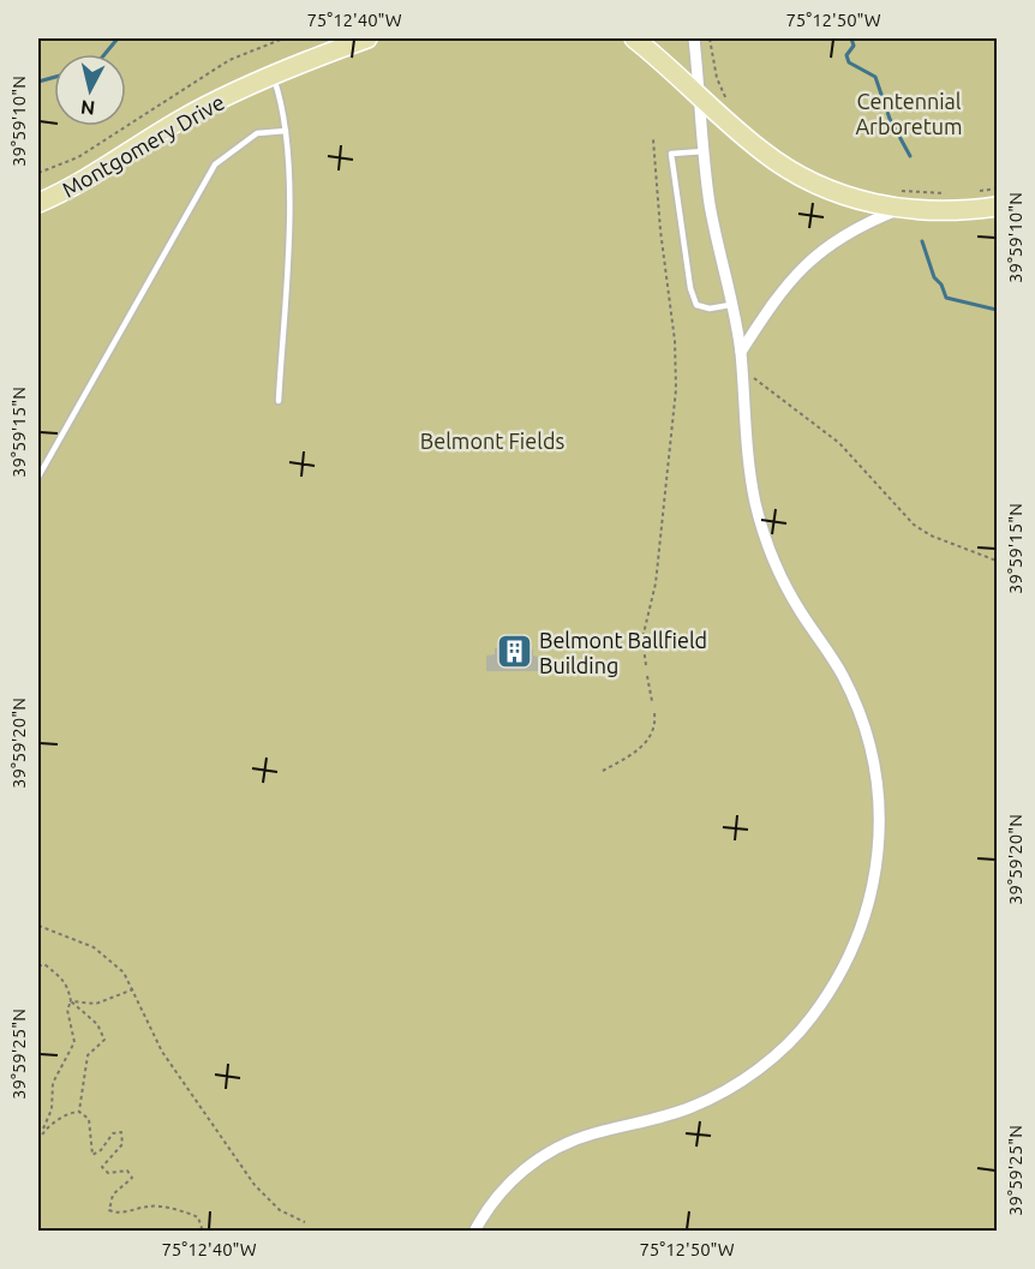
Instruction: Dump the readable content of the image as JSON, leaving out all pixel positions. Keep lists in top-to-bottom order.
{
  "streets": {
    "main road": ["Montgomery Drive"]
  },
  "parks": ["Centennial Arboretum", "Belmont Fields"],
  "places": {
    "building": ["Belmont Ballfield Building"]
  },
  "north": "bottom",
  "coordinates": [
    "75°12'40\"W",
    "75°12'50\"W",
    "39°59'10\"N",
    "39°59'15\"N",
    "39°59'20\"N",
    "39°59'25\"N"
  ]
}
